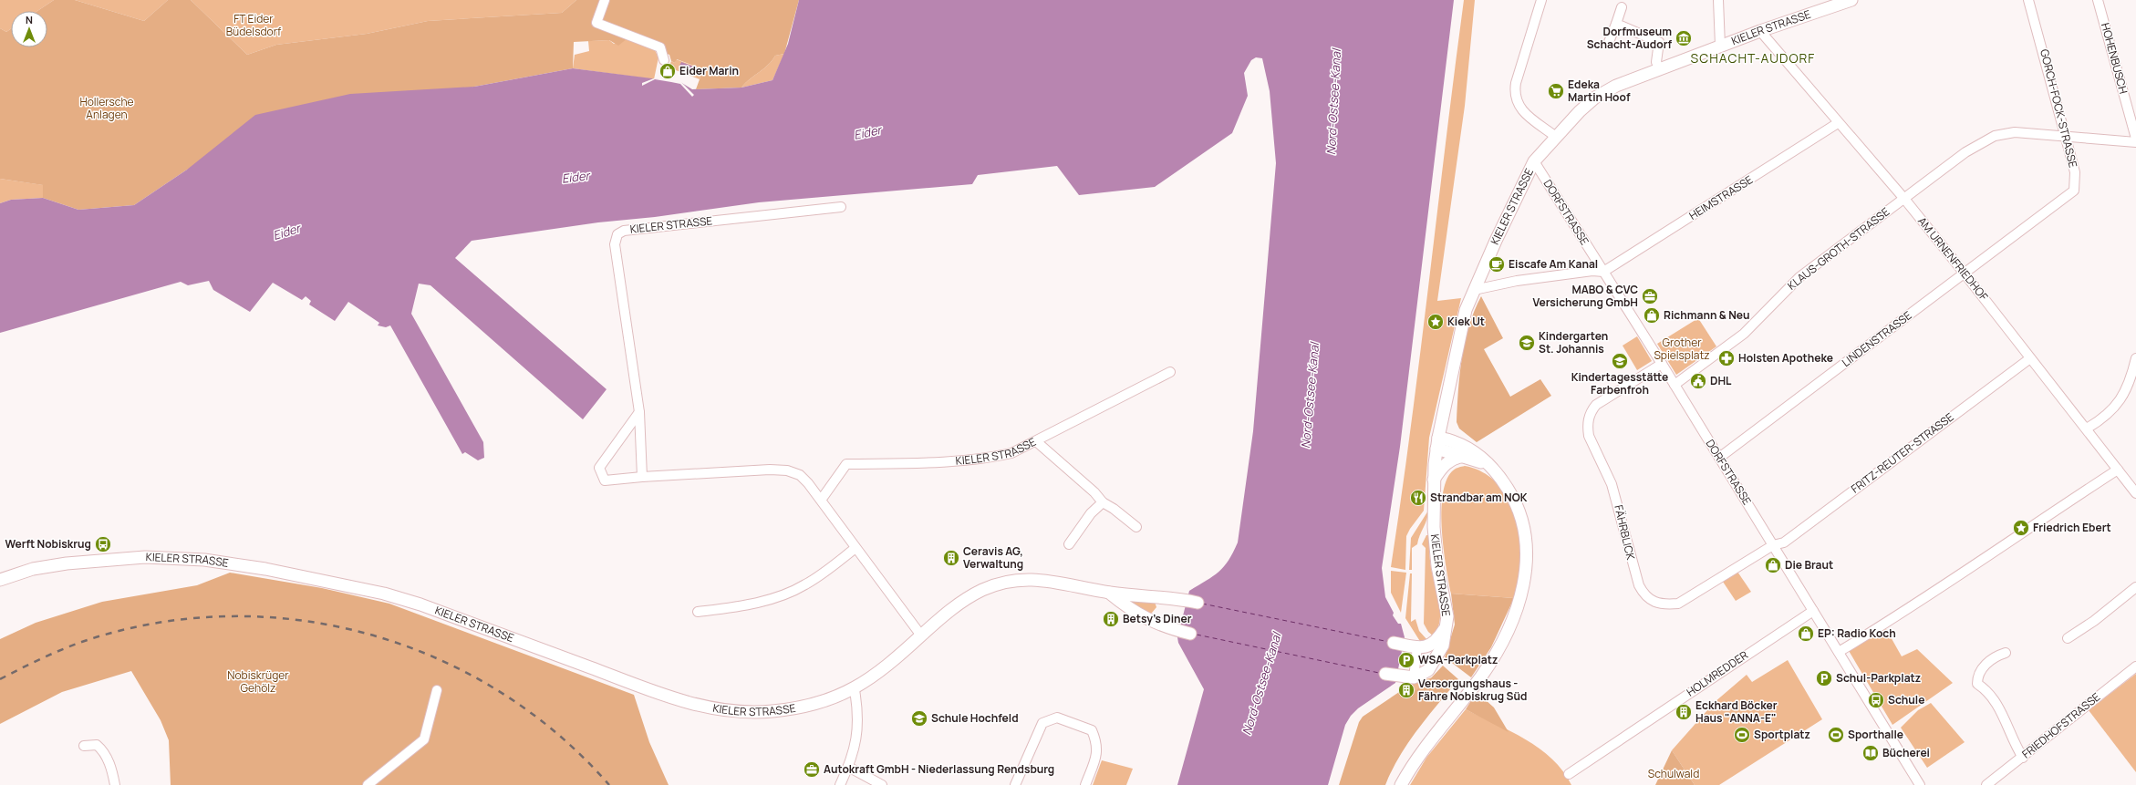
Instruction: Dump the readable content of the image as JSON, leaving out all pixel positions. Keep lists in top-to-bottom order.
{
  "streets": {
    "main road": ["KIELER STRASSE"],
    "street": [
      "HOHENBUSCH",
      "GORCH-FOCK-STRASSE",
      "HEIMSTRASSE",
      "DORFSTRASSE",
      "KLAUS-GROTH-STRASSE",
      "AM URNENFRIEDHOF",
      "LINDENSTRASSE",
      "FRITZ-REUTER-STRASSE",
      "FÄHRBLICK",
      "HOLMREDDER",
      "FRIEDHOFSTRASSE"
    ]
  },
  "crossings": [
    ["KIELER STRASSE", "DORFSTRASSE"],
    ["KIELER STRASSE", "AM URNENFRIEDHOF"],
    ["GORCH-FOCK-STRASSE", "KLAUS-GROTH-STRASSE"],
    ["GORCH-FOCK-STRASSE", "AM URNENFRIEDHOF"],
    ["GORCH-FOCK-STRASSE", "LINDENSTRASSE"],
    ["HEIMSTRASSE", "DORFSTRASSE"],
    ["HEIMSTRASSE", "AM URNENFRIEDHOF"],
    ["DORFSTRASSE", "KLAUS-GROTH-STRASSE"],
    ["DORFSTRASSE", "LINDENSTRASSE"],
    ["DORFSTRASSE", "FRITZ-REUTER-STRASSE"],
    ["DORFSTRASSE", "FÄHRBLICK"],
    ["DORFSTRASSE", "HOLMREDDER"],
    ["KLAUS-GROTH-STRASSE", "AM URNENFRIEDHOF"],
    ["AM URNENFRIEDHOF", "LINDENSTRASSE"],
    ["AM URNENFRIEDHOF", "FRITZ-REUTER-STRASSE"],
    ["FRITZ-REUTER-STRASSE", "FÄHRBLICK"]
  ],
  "districts": ["SCHACHT-AUDORF"],
  "water": ["Nord-Ostsee-Kanal", "Eider"],
  "parks": [
    "FT Eider Büdelsdorf",
    "Hollersche Anlagen",
    "Grother Spielsplatz",
    "Nobiskrüger Gehölz",
    "Schulwald"
  ],
  "places": {
    "museum": ["Dorfmuseum Schacht-Audorf"],
    "shop": [
      "Eider Marin",
      "Richmann & Neu",
      "Die Braut",
      "EP: Radio Koch"
    ],
    "supermarket": ["Edeka Martin Hoof"],
    "cafe": ["Eiscafe Am Kanal"],
    "office": ["MABO & CVC Versicherung GmbH", "Autokraft GmbH - Niederlassung Rendsburg"],
    "place": ["Kiek Ut", "Friedrich Ebert"],
    "school or university": ["Kindergarten St. Johannis", "Kindertagesstätte Farbenfroh", "Schule Hochfeld"],
    "pharmacy": ["Holsten Apotheke"],
    "public building": ["DHL"],
    "restaurant": ["Strandbar am NOK"],
    "bus stop": ["Werft Nobiskrug", "Schule"],
    "building": [
      "Ceravis AG, Verwaltung",
      "Betsy's Diner",
      "Versorgungshaus - Fähre Nobiskrug Süd",
      "Eckhard Böcker Haus \"ANNA-E\""
    ],
    "parking": ["WSA-Parkplatz", "Schul-Parkplatz"],
    "sports": ["Sportplatz", "Sporthalle"],
    "library": ["Bücherei"]
  },
  "north": "top"
}
